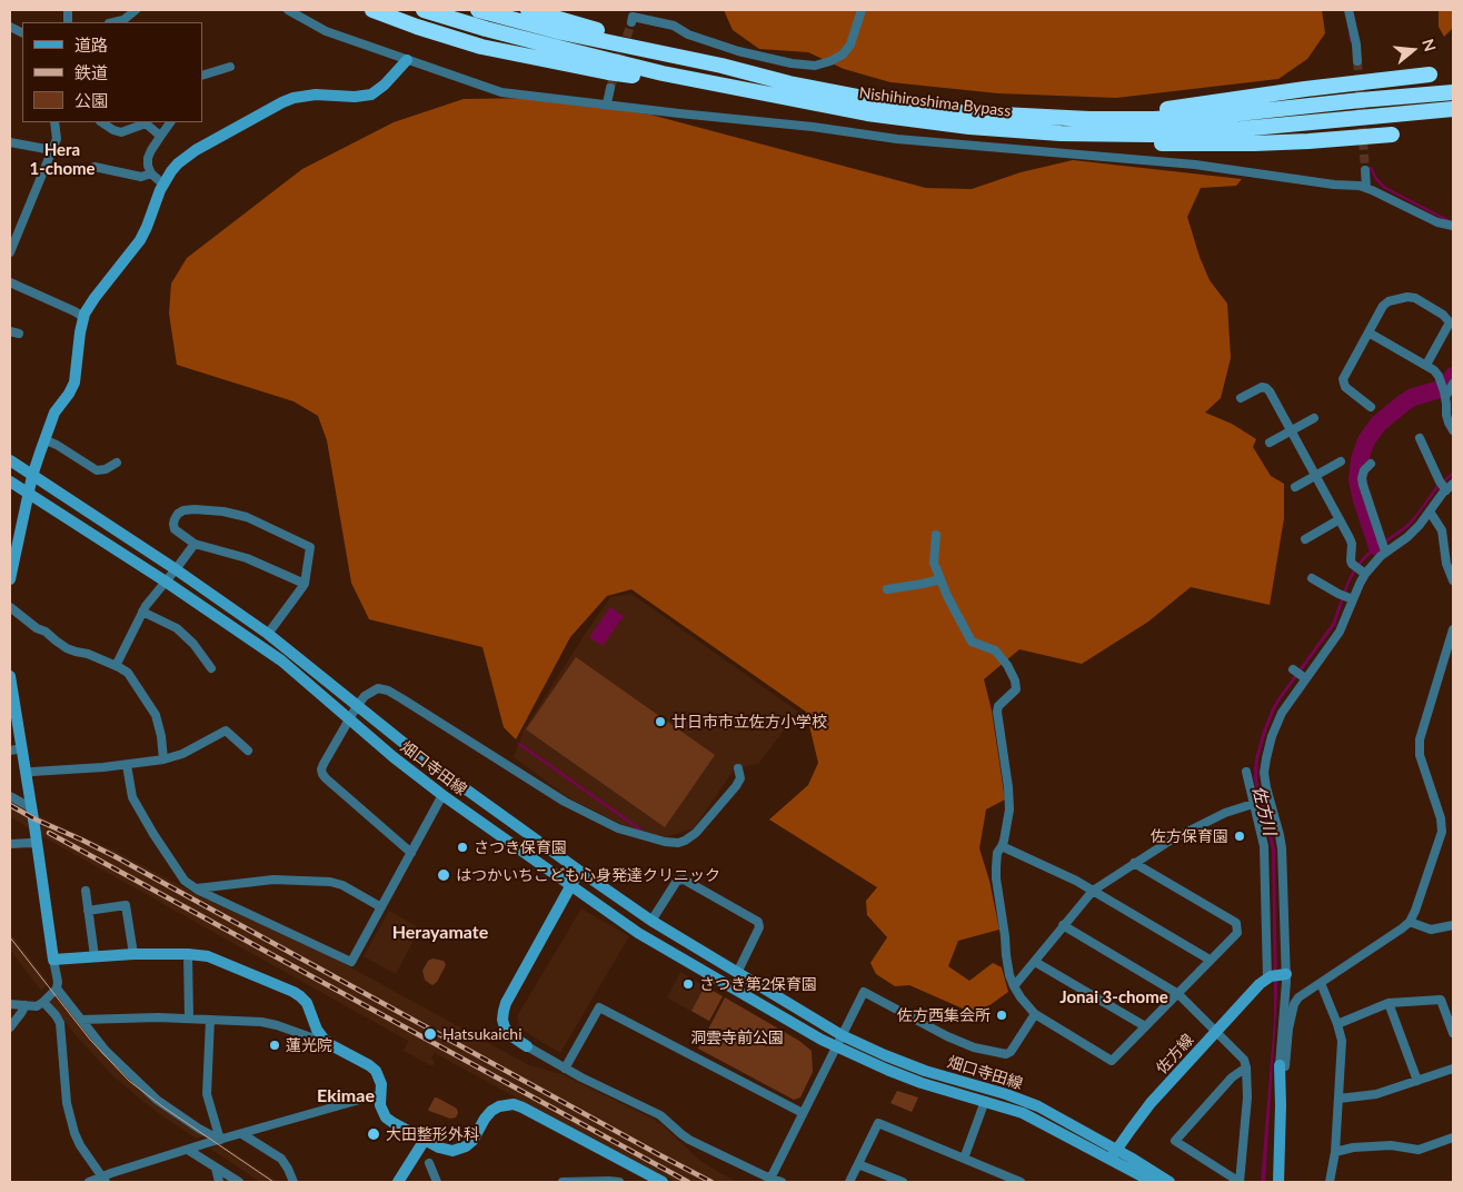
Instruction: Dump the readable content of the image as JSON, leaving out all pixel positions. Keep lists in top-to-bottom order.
{
  "streets": {
    "highway": ["Nishihiroshima Bypass"],
    "street": ["畑口寺田線", "佐方線"]
  },
  "crossings": [
    ["畑口寺田線", "佐方線"]
  ],
  "districts": [
    "Hera 1-chome",
    "Herayamate",
    "Jonai 3-chome",
    "Ekimae"
  ],
  "water": ["佐方川"],
  "parks": ["洞雲寺前公園"],
  "places": [
    "廿日市市立佐方小学校",
    "佐方保育園",
    "さつき保育園",
    "はつかいちこども心身発達クリニック",
    "さつき第2保育園",
    "佐方西集会所",
    "Hatsukaichi",
    "蓮光院",
    "大田整形外科"
  ],
  "legend": ["道路", "鉄道", "公園"],
  "north": "right"
}
